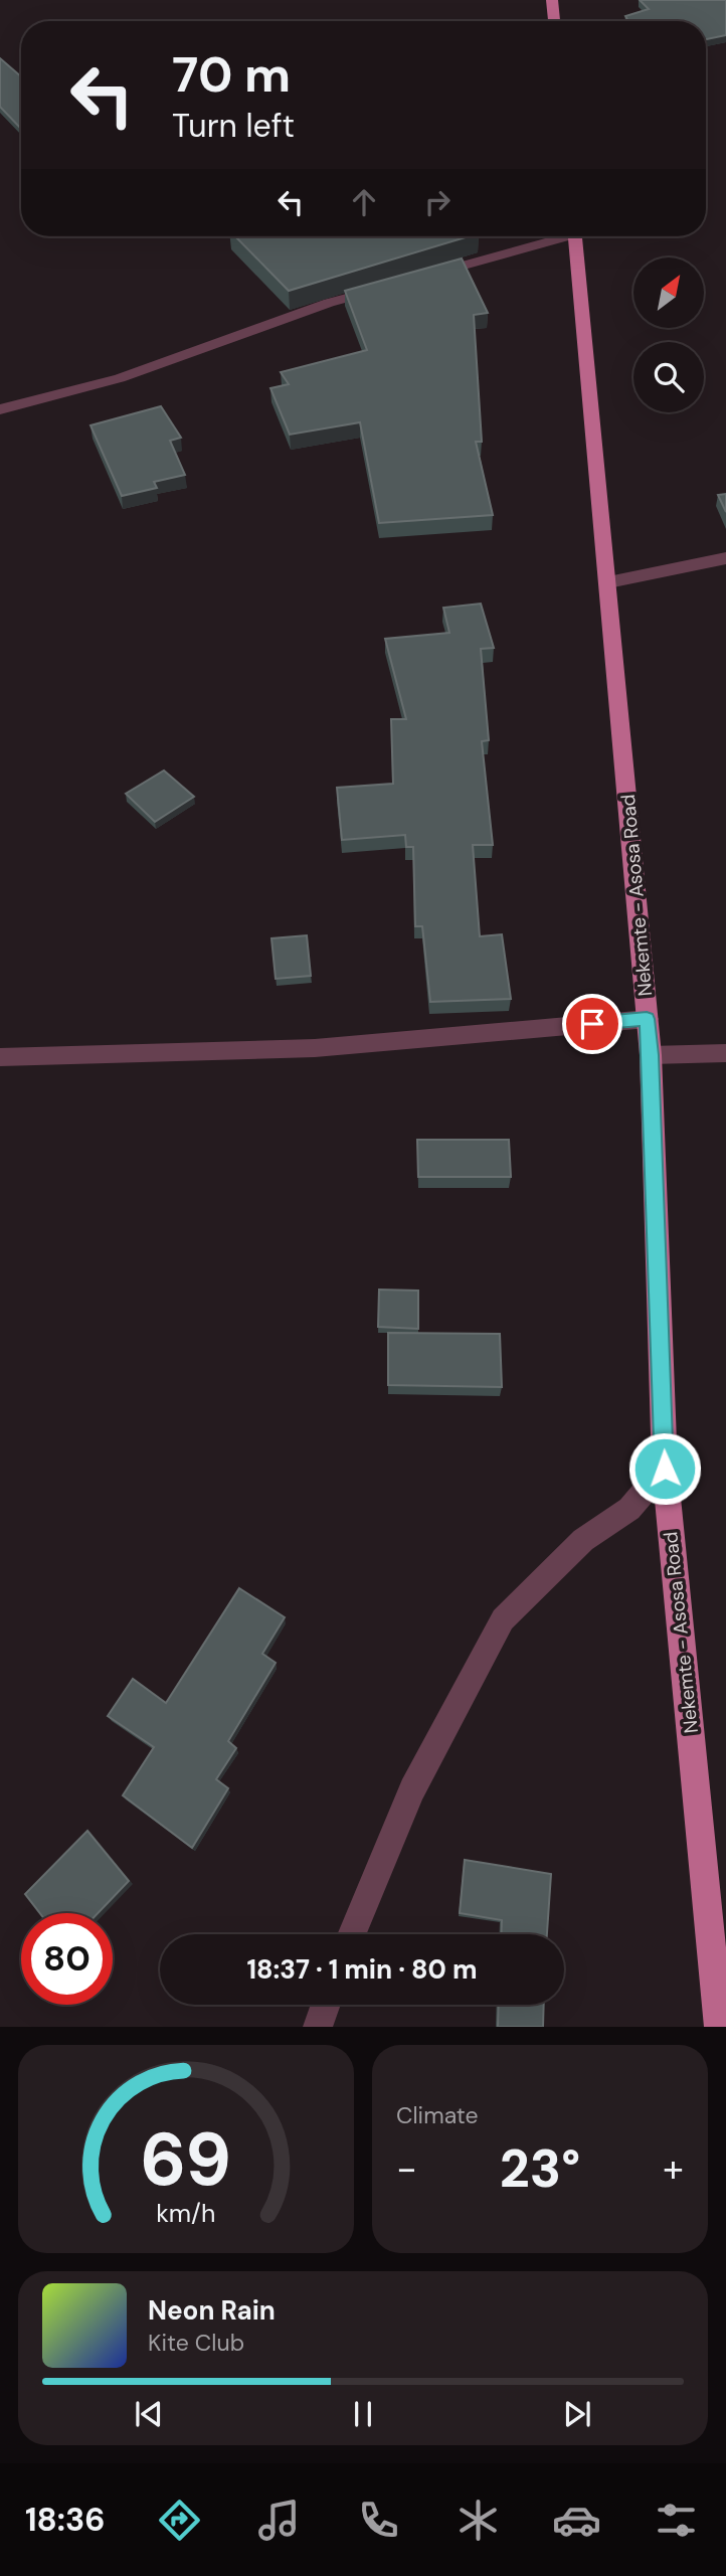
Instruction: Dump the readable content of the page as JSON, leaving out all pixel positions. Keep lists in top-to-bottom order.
{
  "streets": {
    "highway": ["Nekemte - Asosa Road"]
  },
  "north": "top right",
  "page": {
    "turn": ["70 m", "Turn left"],
    "limit": "80",
    "trip": "18:37 · 1 min · 80 m",
    "tile": "Climate",
    "heat": ["−", "23°", "+"],
    "song": ["Neon Rain", "Kite Club"],
    "tabs": "18:36",
    "gauge": ["69", "km/h"]
  }
}
